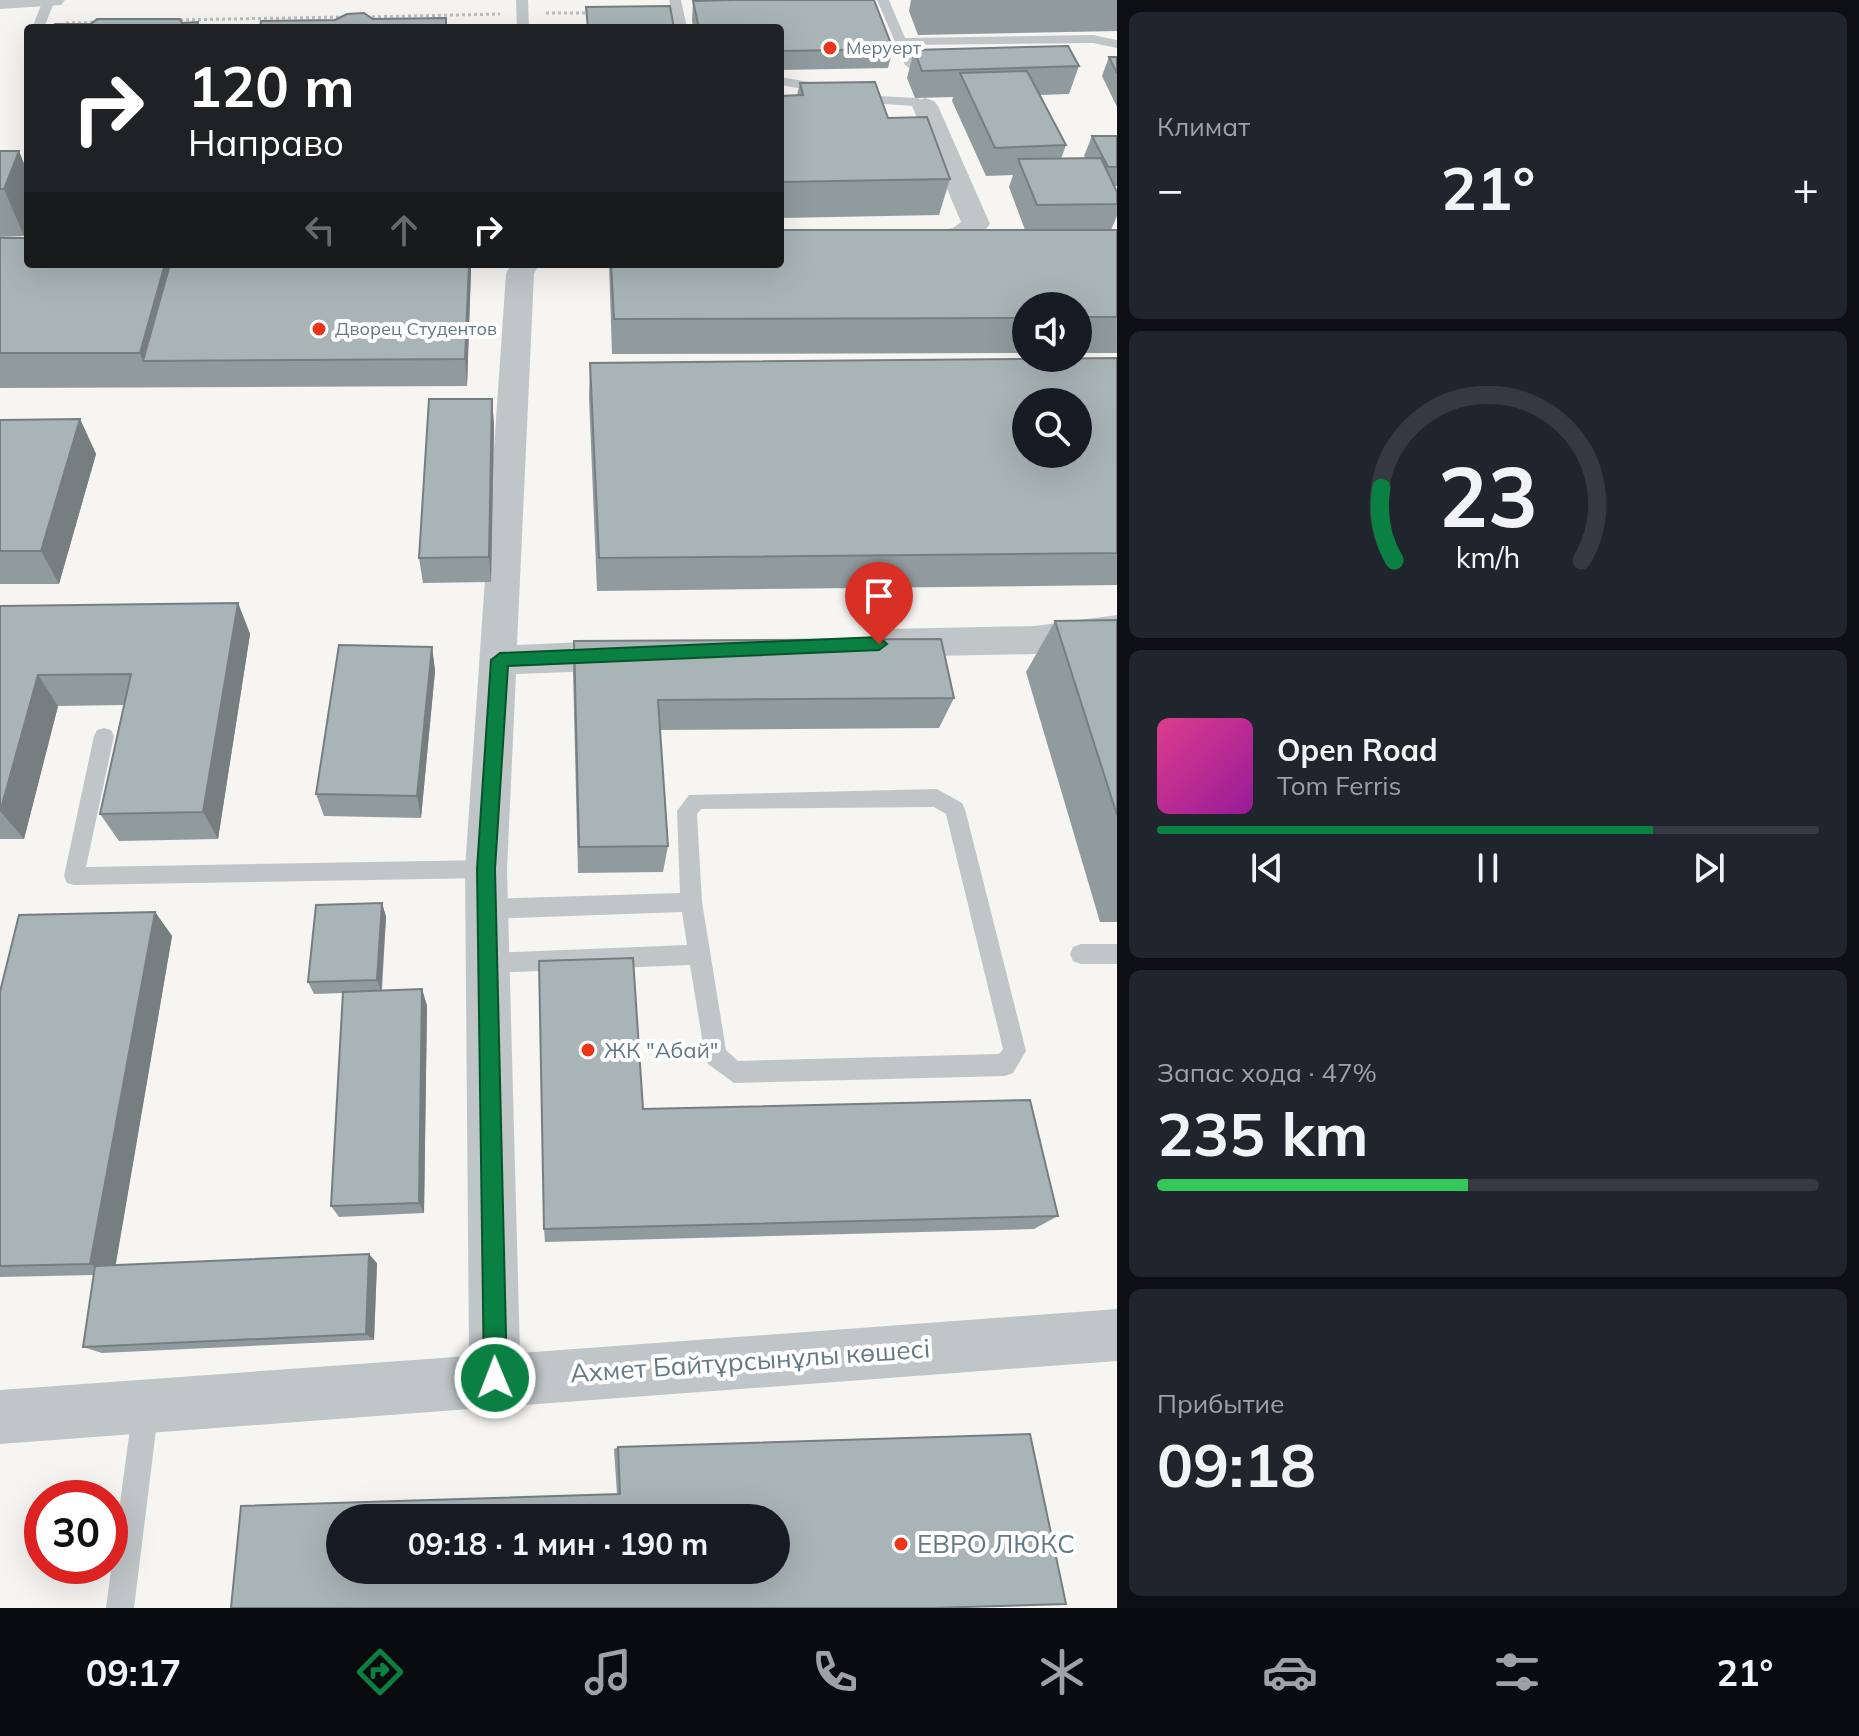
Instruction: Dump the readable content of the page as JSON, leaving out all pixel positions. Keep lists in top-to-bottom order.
{
  "streets": {
    "street": ["Ахмет Байтұрсынұлы көшесі"]
  },
  "places": [
    "Меруерт",
    "Дворец Студентов",
    "ЖК \"Абай\"",
    "ЕВРО ЛЮКС"
  ],
  "page": {
    "tile": [
      "Климат",
      ["Запас хода · 47%", "235 km"],
      ["Прибытие", "09:18"]
    ],
    "turn": ["120 m", "Направо"],
    "heat": ["−", "21°", "+"],
    "song": ["Open Road", "Tom Ferris"],
    "limit": "30",
    "trip": "09:18 · 1 мин · 190 m",
    "tabs": ["09:17", "21°"],
    "gauge": ["23", "km/h"]
  }
}
